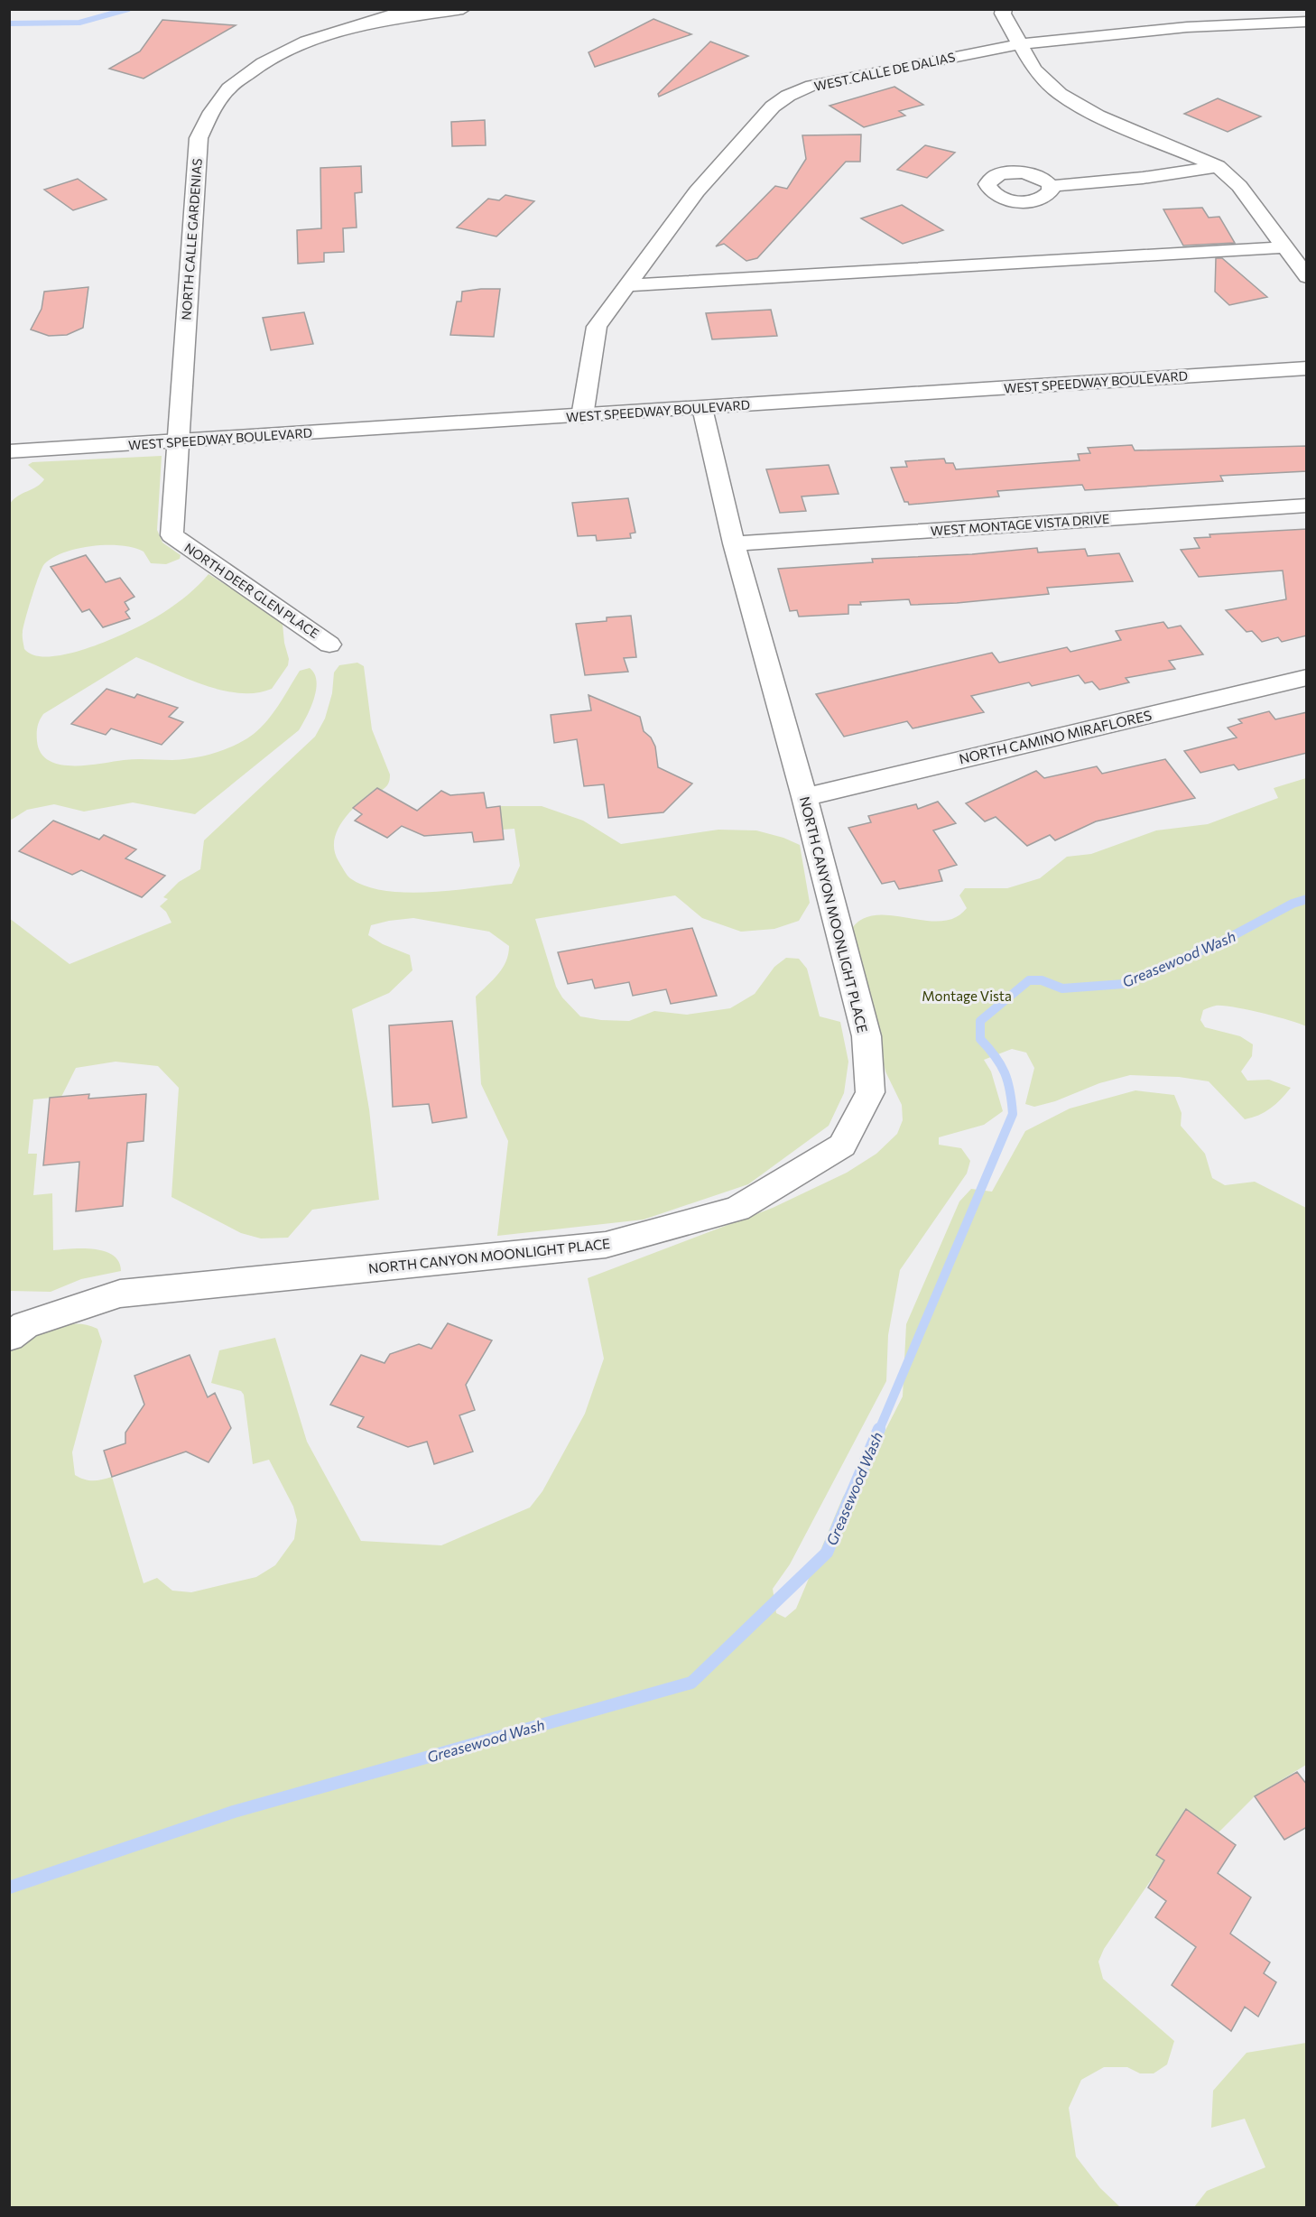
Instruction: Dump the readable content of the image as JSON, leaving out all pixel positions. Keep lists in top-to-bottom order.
{
  "streets": {
    "street": [
      "WEST CALLE DE DALIAS",
      "NORTH CALLE GARDENIAS",
      "WEST SPEEDWAY BOULEVARD",
      "WEST MONTAGE VISTA DRIVE",
      "NORTH DEER GLEN PLACE",
      "NORTH CAMINO MIRAFLORES",
      "NORTH CANYON MOONLIGHT PLACE"
    ]
  },
  "crossings": [
    ["WEST CALLE DE DALIAS", "WEST SPEEDWAY BOULEVARD"],
    ["NORTH CALLE GARDENIAS", "WEST SPEEDWAY BOULEVARD"],
    ["NORTH CALLE GARDENIAS", "NORTH DEER GLEN PLACE"],
    ["WEST SPEEDWAY BOULEVARD", "NORTH DEER GLEN PLACE"],
    ["WEST SPEEDWAY BOULEVARD", "NORTH CANYON MOONLIGHT PLACE"],
    ["WEST MONTAGE VISTA DRIVE", "NORTH CANYON MOONLIGHT PLACE"],
    ["NORTH CAMINO MIRAFLORES", "NORTH CANYON MOONLIGHT PLACE"]
  ],
  "water": ["Greasewood Wash"],
  "parks": ["Montage Vista"]
}
